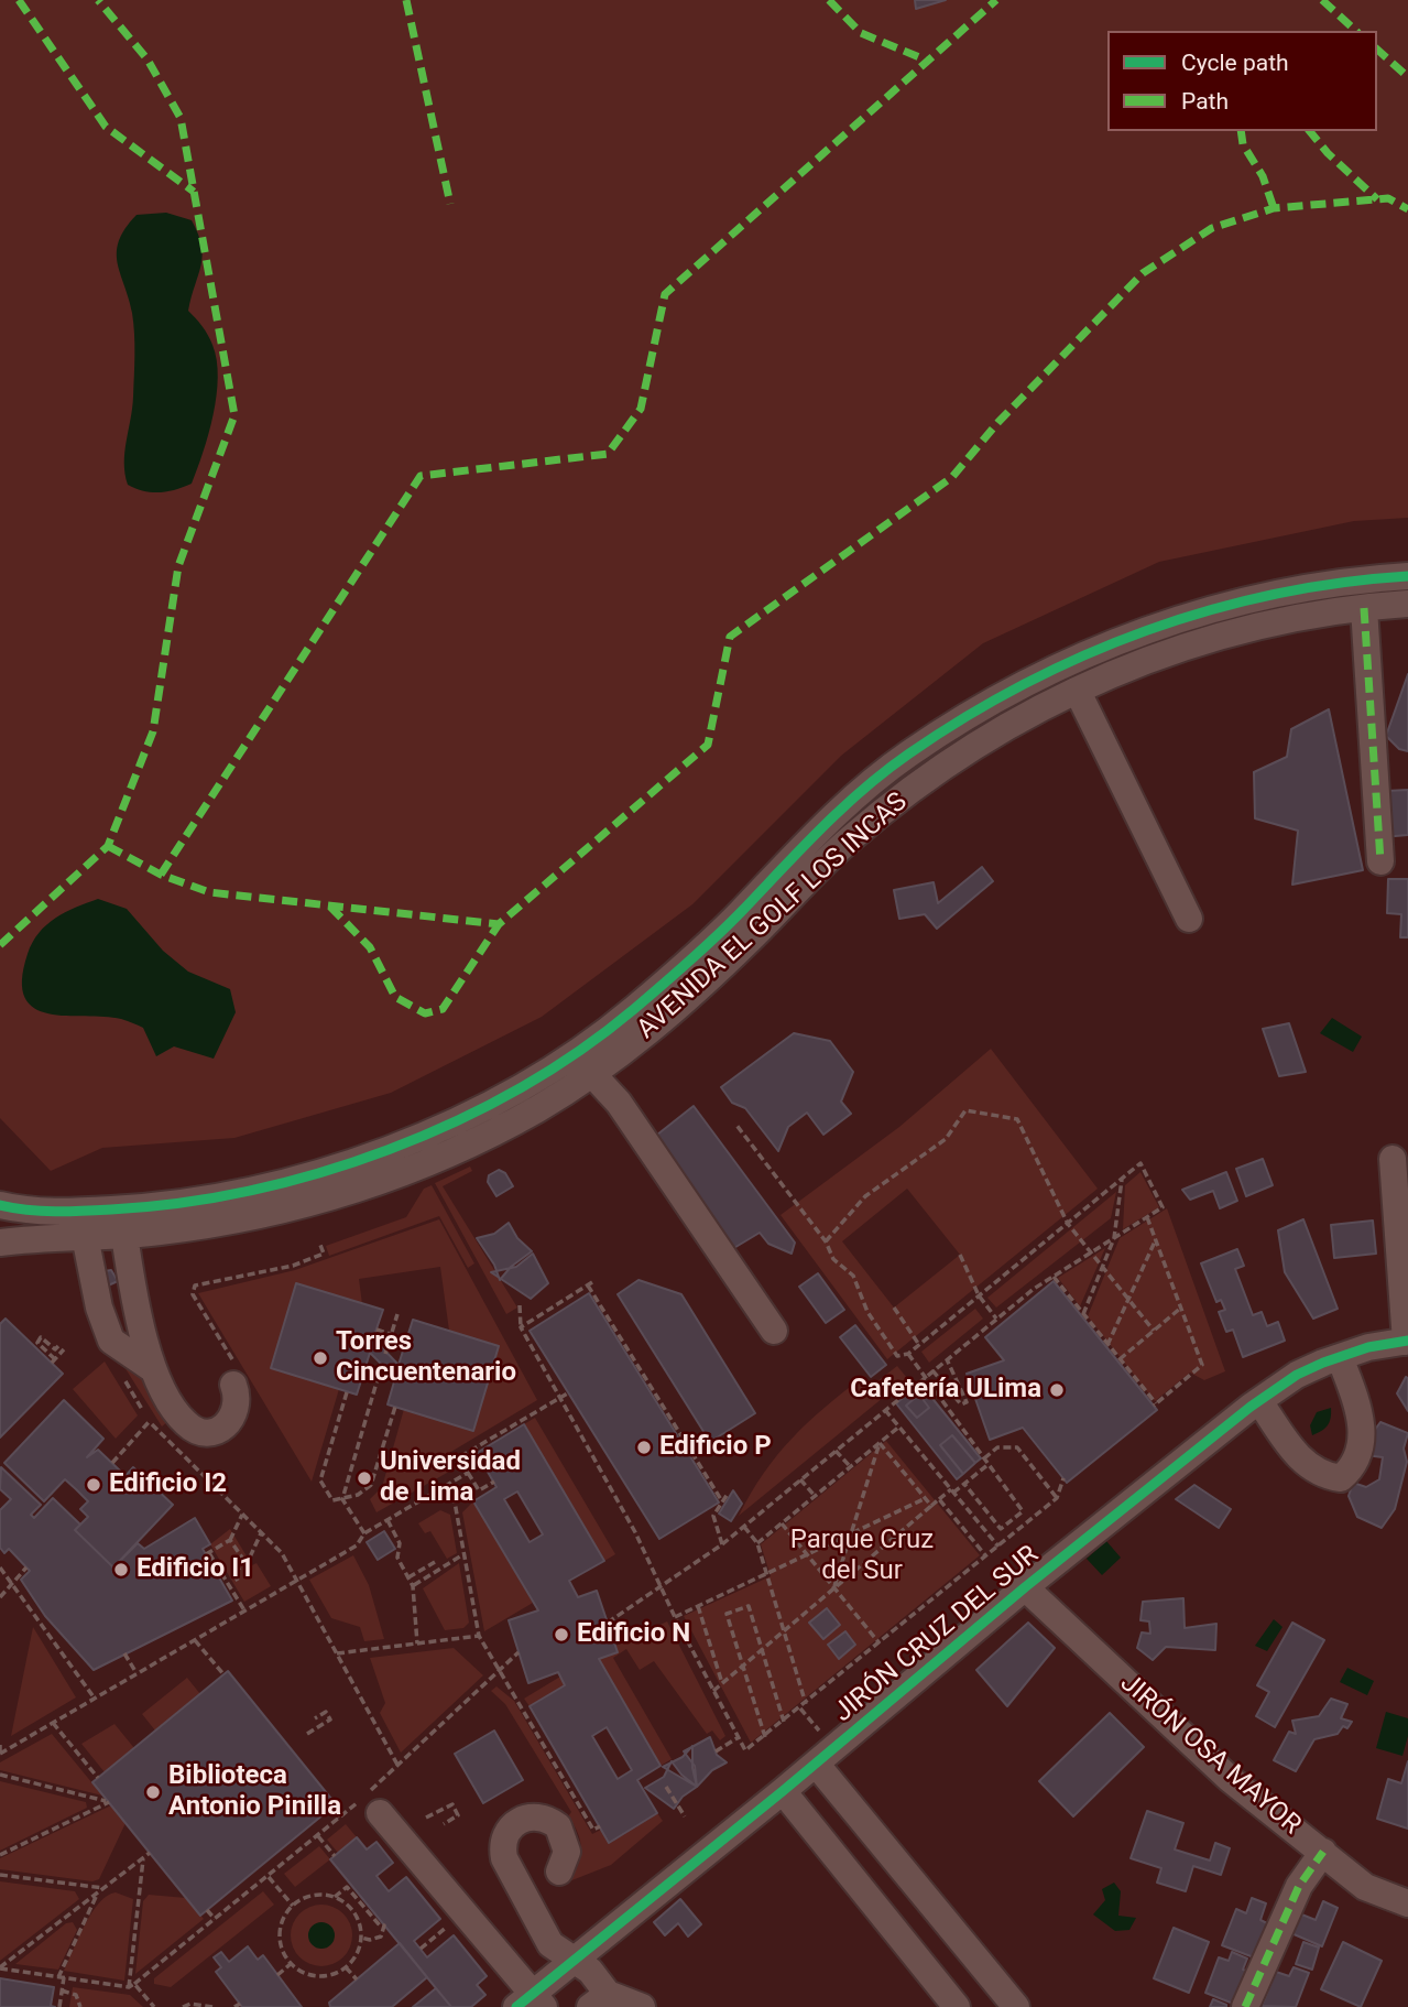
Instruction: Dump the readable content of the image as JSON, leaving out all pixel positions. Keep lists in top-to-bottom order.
{
  "streets": {
    "street": ["AVENIDA EL GOLF LOS INCAS", "JIRÓN CRUZ DEL SUR", "JIRÓN OSA MAYOR"]
  },
  "crossings": [
    ["JIRÓN CRUZ DEL SUR", "JIRÓN OSA MAYOR"]
  ],
  "parks": ["Parque Cruz del Sur"],
  "places": [
    "Torres Cincuentenario",
    "Cafetería ULima",
    "Edificio P",
    "Universidad de Lima",
    "Edificio I2",
    "Edificio I1",
    "Edificio N",
    "Biblioteca Antonio Pinilla"
  ],
  "legend": ["Cycle path", "Path"]
}
